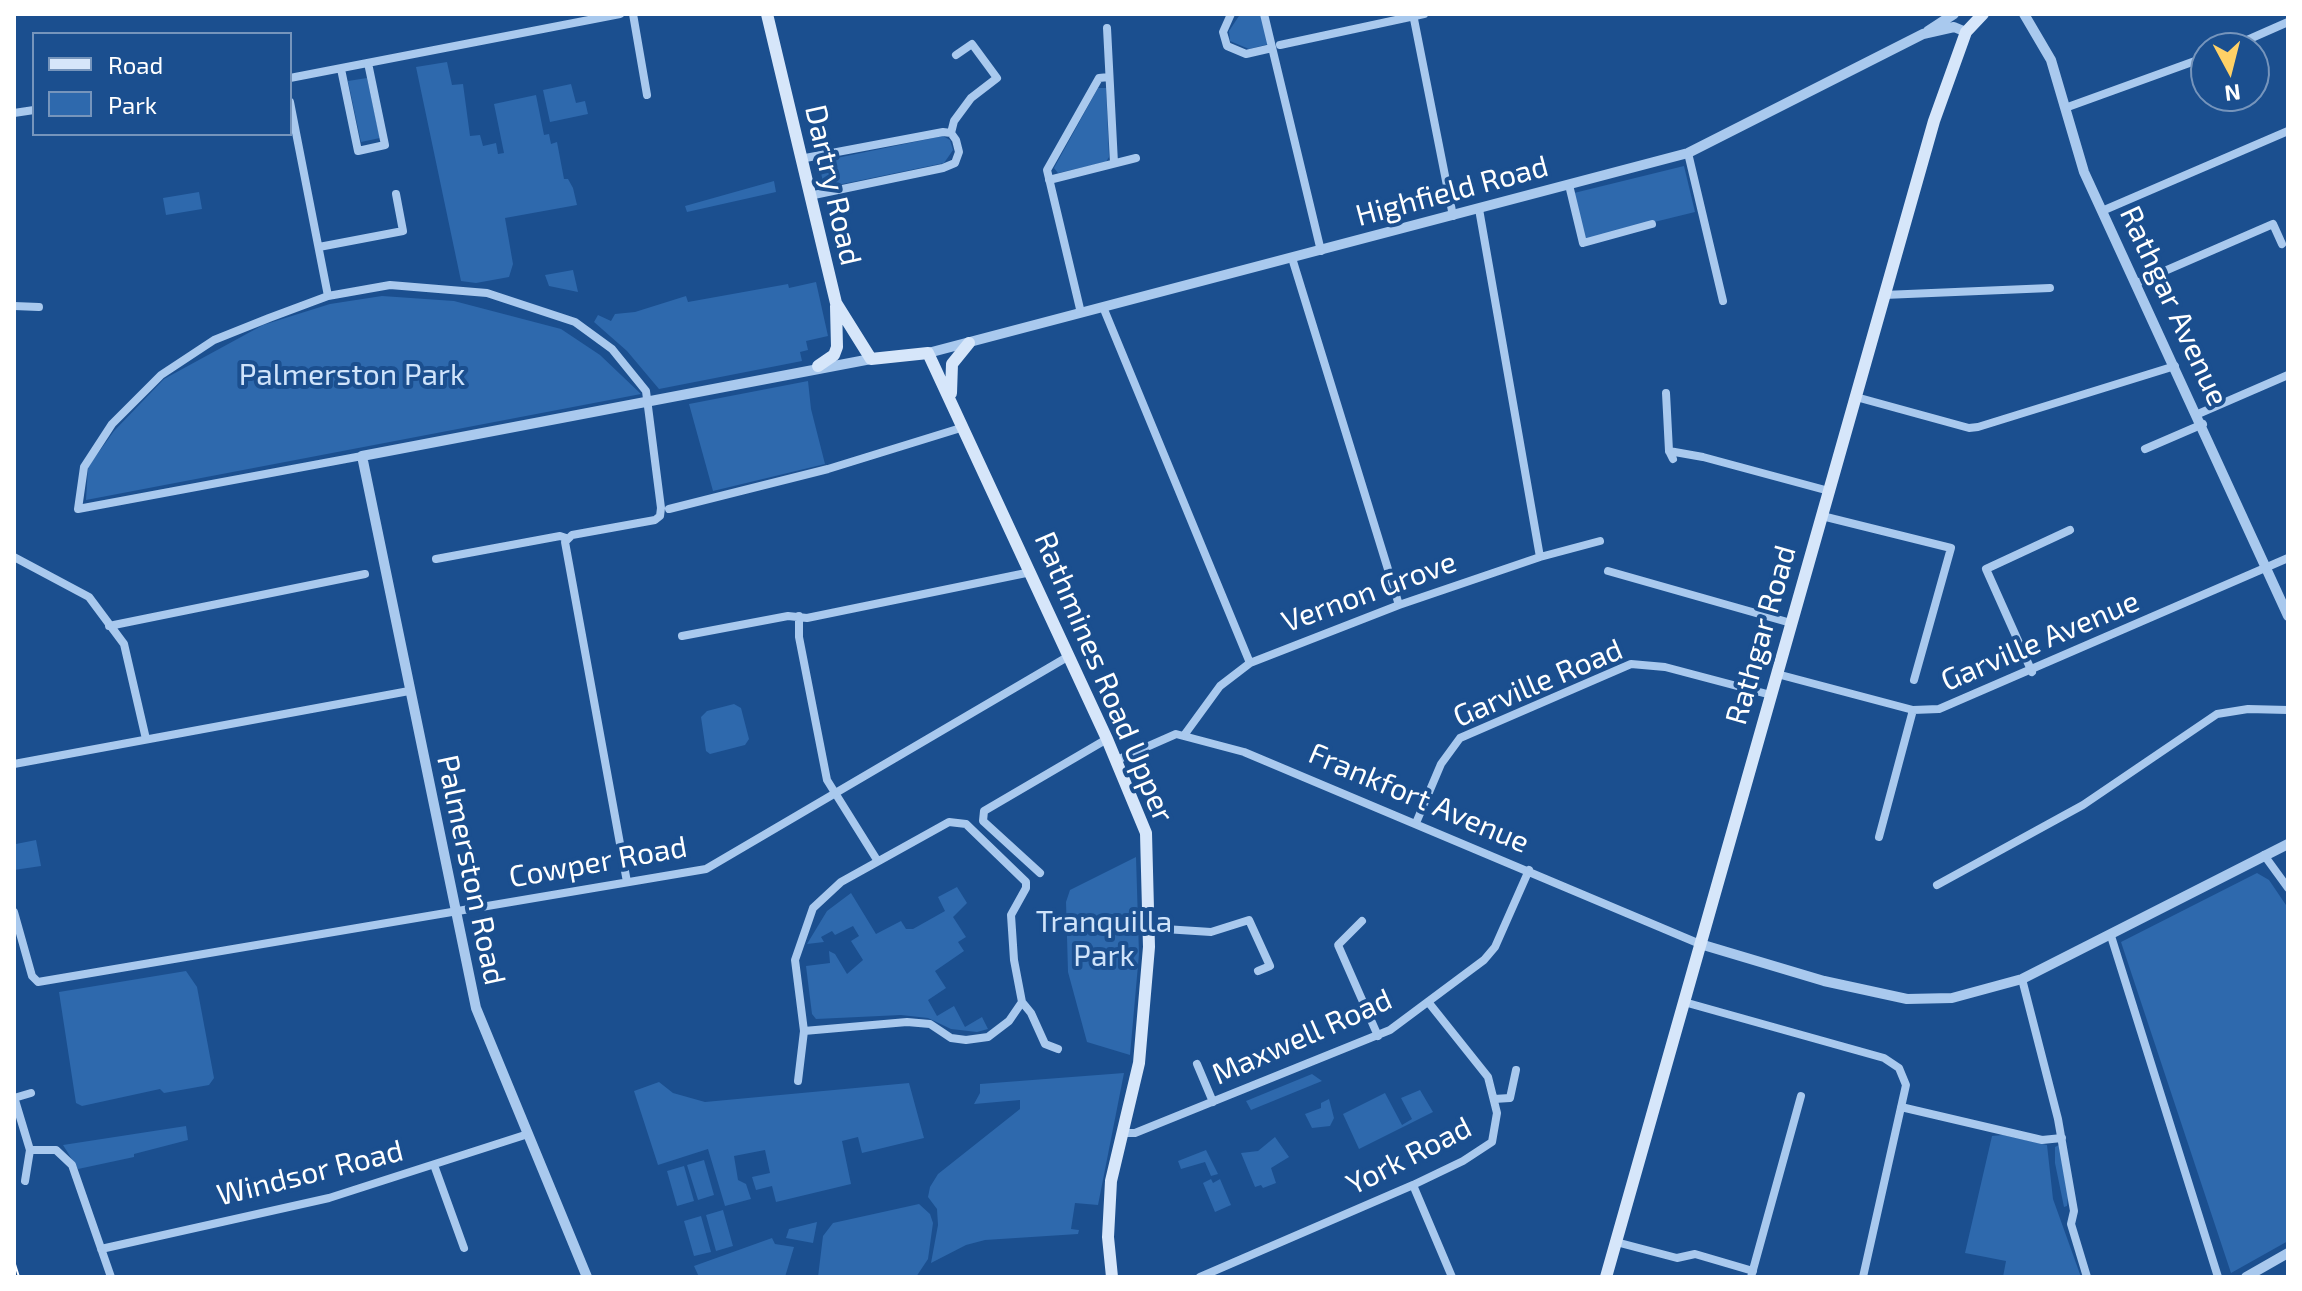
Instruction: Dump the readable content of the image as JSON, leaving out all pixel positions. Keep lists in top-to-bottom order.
{
  "streets": {
    "main road": ["Dartry Road", "Rathgar Road", "Rathmines Road Upper"],
    "street": [
      "Highfield Road",
      "Rathgar Avenue",
      "Vernon Grove",
      "Garville Avenue",
      "Garville Road",
      "Frankfort Avenue",
      "Cowper Road",
      "Palmerston Road",
      "Maxwell Road",
      "York Road",
      "Windsor Road"
    ]
  },
  "crossings": [
    ["Highfield Road", "Rathgar Road"],
    ["Highfield Road", "Rathmines Road Upper"],
    ["Rathgar Avenue", "Garville Avenue"],
    ["Vernon Grove", "Frankfort Avenue"],
    ["Rathgar Road", "Garville Avenue"],
    ["Rathgar Road", "Garville Road"],
    ["Rathgar Road", "Frankfort Avenue"],
    ["Rathmines Road Upper", "Cowper Road"],
    ["Rathmines Road Upper", "Maxwell Road"],
    ["Garville Road", "Frankfort Avenue"],
    ["Frankfort Avenue", "Maxwell Road"],
    ["Cowper Road", "Palmerston Road"],
    ["Palmerston Road", "Windsor Road"],
    ["Maxwell Road", "York Road"]
  ],
  "parks": ["Palmerston Park", "Tranquilla Park"],
  "legend": ["Road", "Park"],
  "north": "bottom"
}
